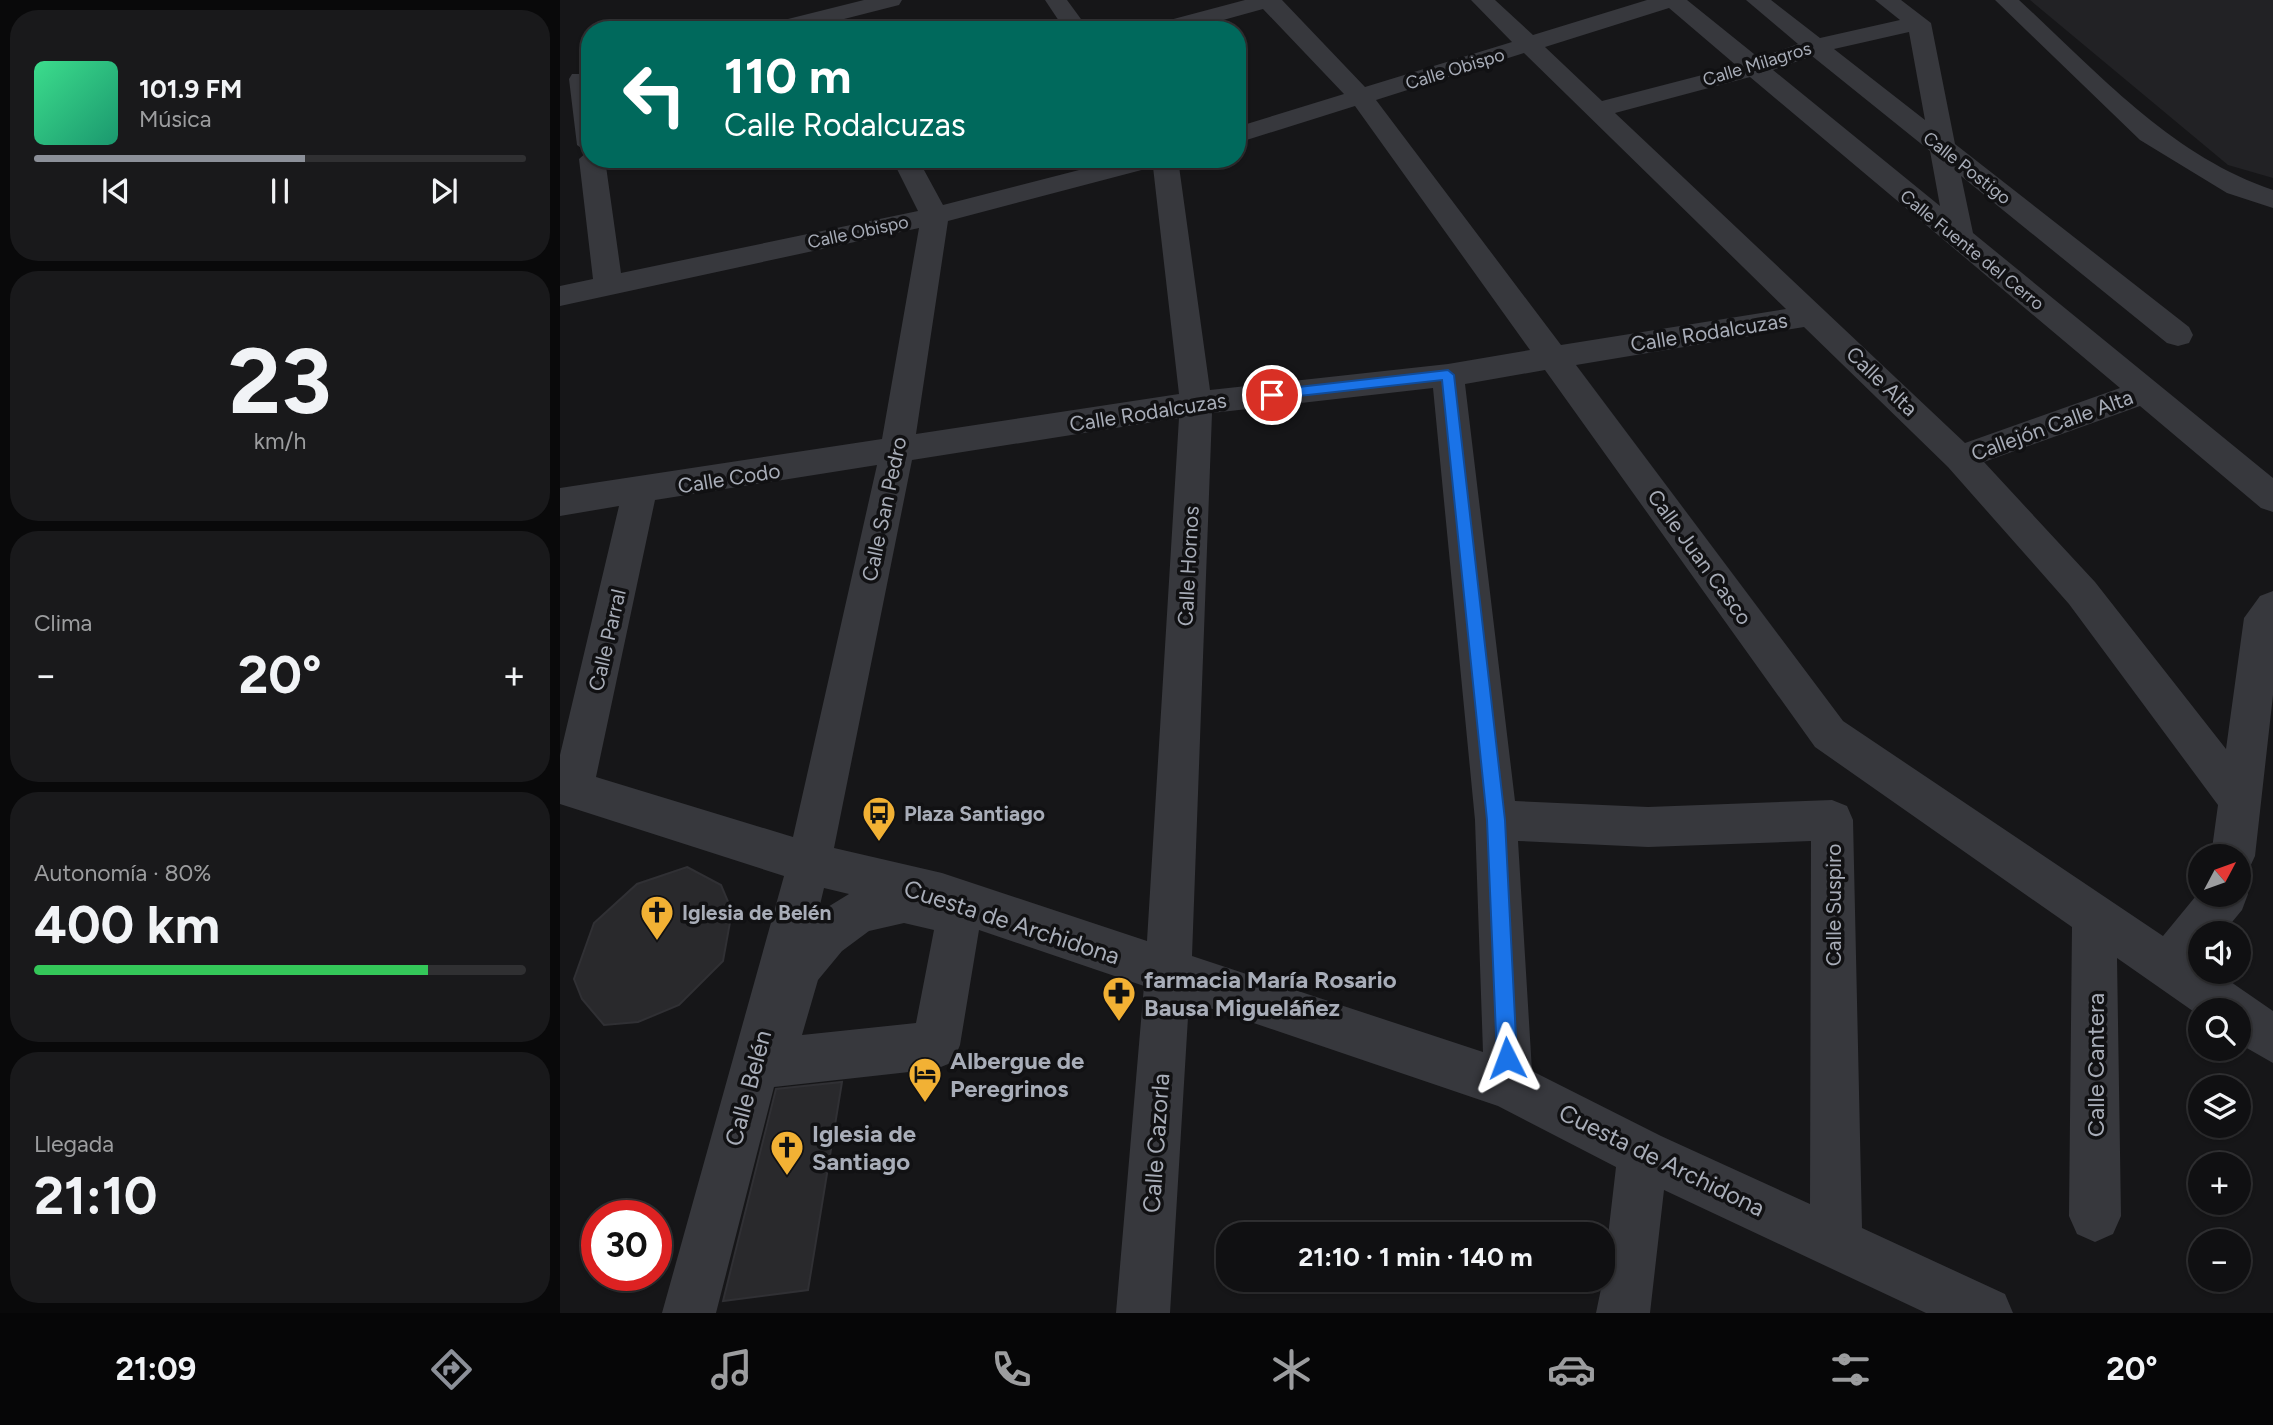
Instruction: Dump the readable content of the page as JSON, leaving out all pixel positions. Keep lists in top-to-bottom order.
{
  "streets": {
    "street": [
      "Calle Milagros",
      "Calle Obispo",
      "Calle Postigo",
      "Calle Fuente del Cerro",
      "Calle Rodalcuzas",
      "Calle Alta",
      "Callejón Calle Alta",
      "Calle Codo",
      "Calle San Pedro",
      "Calle Juan Casco",
      "Calle Hornos",
      "Calle Parral",
      "Calle Suspiro",
      "Cuesta de Archidona",
      "Calle Cantera",
      "Calle Belén",
      "Calle Cazorla"
    ]
  },
  "crossings": [
    ["Calle Milagros", "Calle Postigo"],
    ["Calle Milagros", "Calle Fuente del Cerro"],
    ["Calle Milagros", "Calle Alta"],
    ["Calle Obispo", "Calle Fuente del Cerro"],
    ["Calle Obispo", "Calle Alta"],
    ["Calle Obispo", "Calle San Pedro"],
    ["Calle Obispo", "Calle Juan Casco"],
    ["Calle Fuente del Cerro", "Callejón Calle Alta"],
    ["Calle Rodalcuzas", "Calle Alta"],
    ["Calle Rodalcuzas", "Calle Codo"],
    ["Calle Rodalcuzas", "Calle San Pedro"],
    ["Calle Rodalcuzas", "Calle Juan Casco"],
    ["Calle Rodalcuzas", "Calle Hornos"],
    ["Calle Alta", "Callejón Calle Alta"],
    ["Calle Codo", "Calle San Pedro"],
    ["Calle Codo", "Calle Parral"],
    ["Calle San Pedro", "Cuesta de Archidona"],
    ["Calle San Pedro", "Calle Belén"],
    ["Calle Juan Casco", "Calle Cantera"],
    ["Calle Hornos", "Cuesta de Archidona"],
    ["Calle Hornos", "Calle Cazorla"],
    ["Calle Parral", "Cuesta de Archidona"],
    ["Calle Suspiro", "Cuesta de Archidona"],
    ["Cuesta de Archidona", "Calle Belén"],
    ["Cuesta de Archidona", "Calle Cazorla"]
  ],
  "places": {
    "bus stop": ["Plaza Santiago"],
    "church": ["Iglesia de Belén", "Iglesia de Santiago"],
    "pharmacy": ["farmacia María Rosario Bausa Migueláñez"],
    "hotel": ["Albergue de Peregrinos"]
  },
  "north": "top right",
  "page": {
    "turn": ["110 m", "Calle Rodalcuzas"],
    "song": ["101.9 FM", "Música"],
    "tile": [
      ["23", "km/h"],
      "Clima",
      ["Autonomía · 80%", "400 km"],
      ["Llegada", "21:10"]
    ],
    "heat": ["−", "20°", "+"],
    "map_buttons": ["+", "−"],
    "limit": "30",
    "trip": "21:10 · 1 min · 140 m",
    "tabs": ["21:09", "20°"]
  }
}
